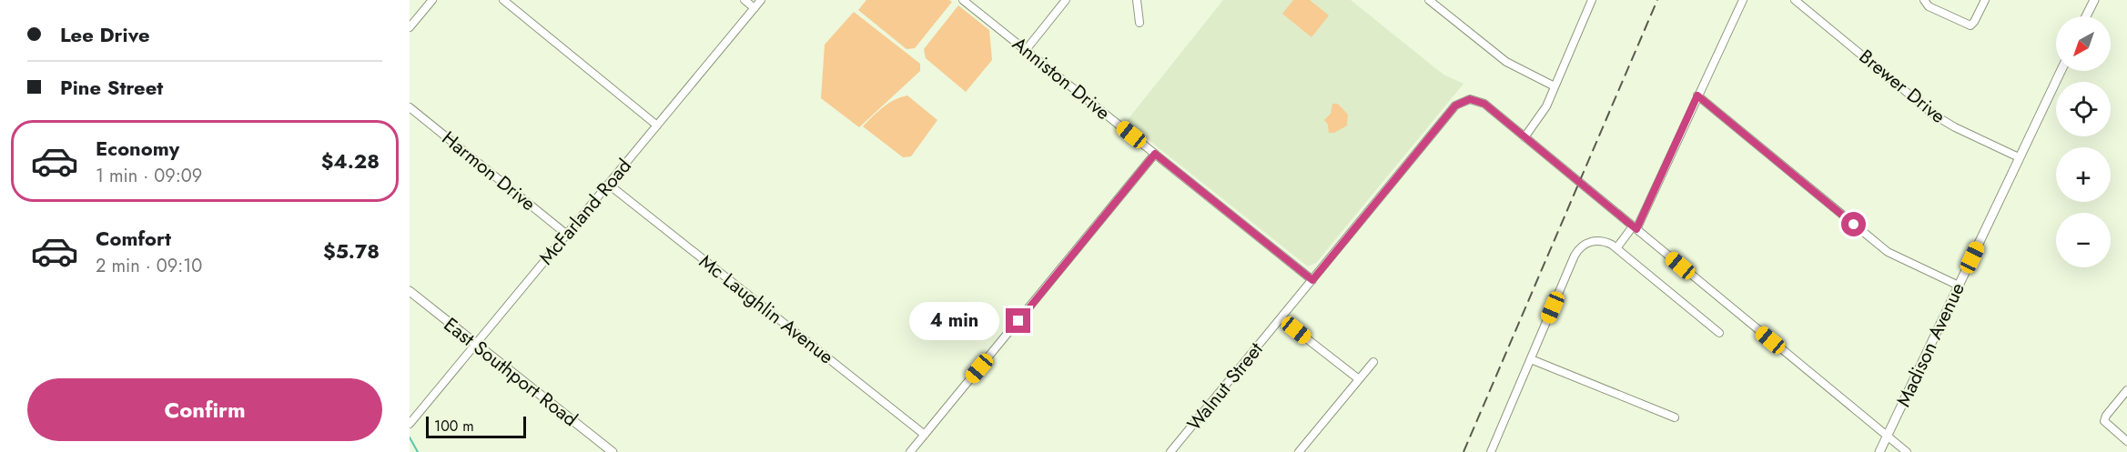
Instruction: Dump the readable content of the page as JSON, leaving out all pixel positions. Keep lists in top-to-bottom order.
{
  "streets": {
    "main road": ["Madison Avenue", "East Southport Road"],
    "street": [
      "Anniston Drive",
      "Brewer Drive",
      "Harmon Drive",
      "McFarland Road",
      "Mc Laughlin Avenue",
      "Walnut Street"
    ]
  },
  "crossings": [
    ["Anniston Drive", "Walnut Street"],
    ["Brewer Drive", "Madison Avenue"],
    ["Harmon Drive", "McFarland Road"],
    ["McFarland Road", "Mc Laughlin Avenue"],
    ["McFarland Road", "East Southport Road"]
  ],
  "scale_bar": "100 m",
  "north": "bottom left",
  "page": {
    "banner": ["Lee Drive", "Pine Street"],
    "map_buttons": ["+", "−"],
    "list": [
      {
        "name": "Economy",
        "note": "1 min · 09:09",
        "value": "$4.28"
      },
      {
        "name": "Comfort",
        "note": "2 min · 09:10",
        "value": "$5.78"
      }
    ],
    "bubble": "4 min",
    "buttons": "Confirm",
    "scale": "100 m"
  }
}
